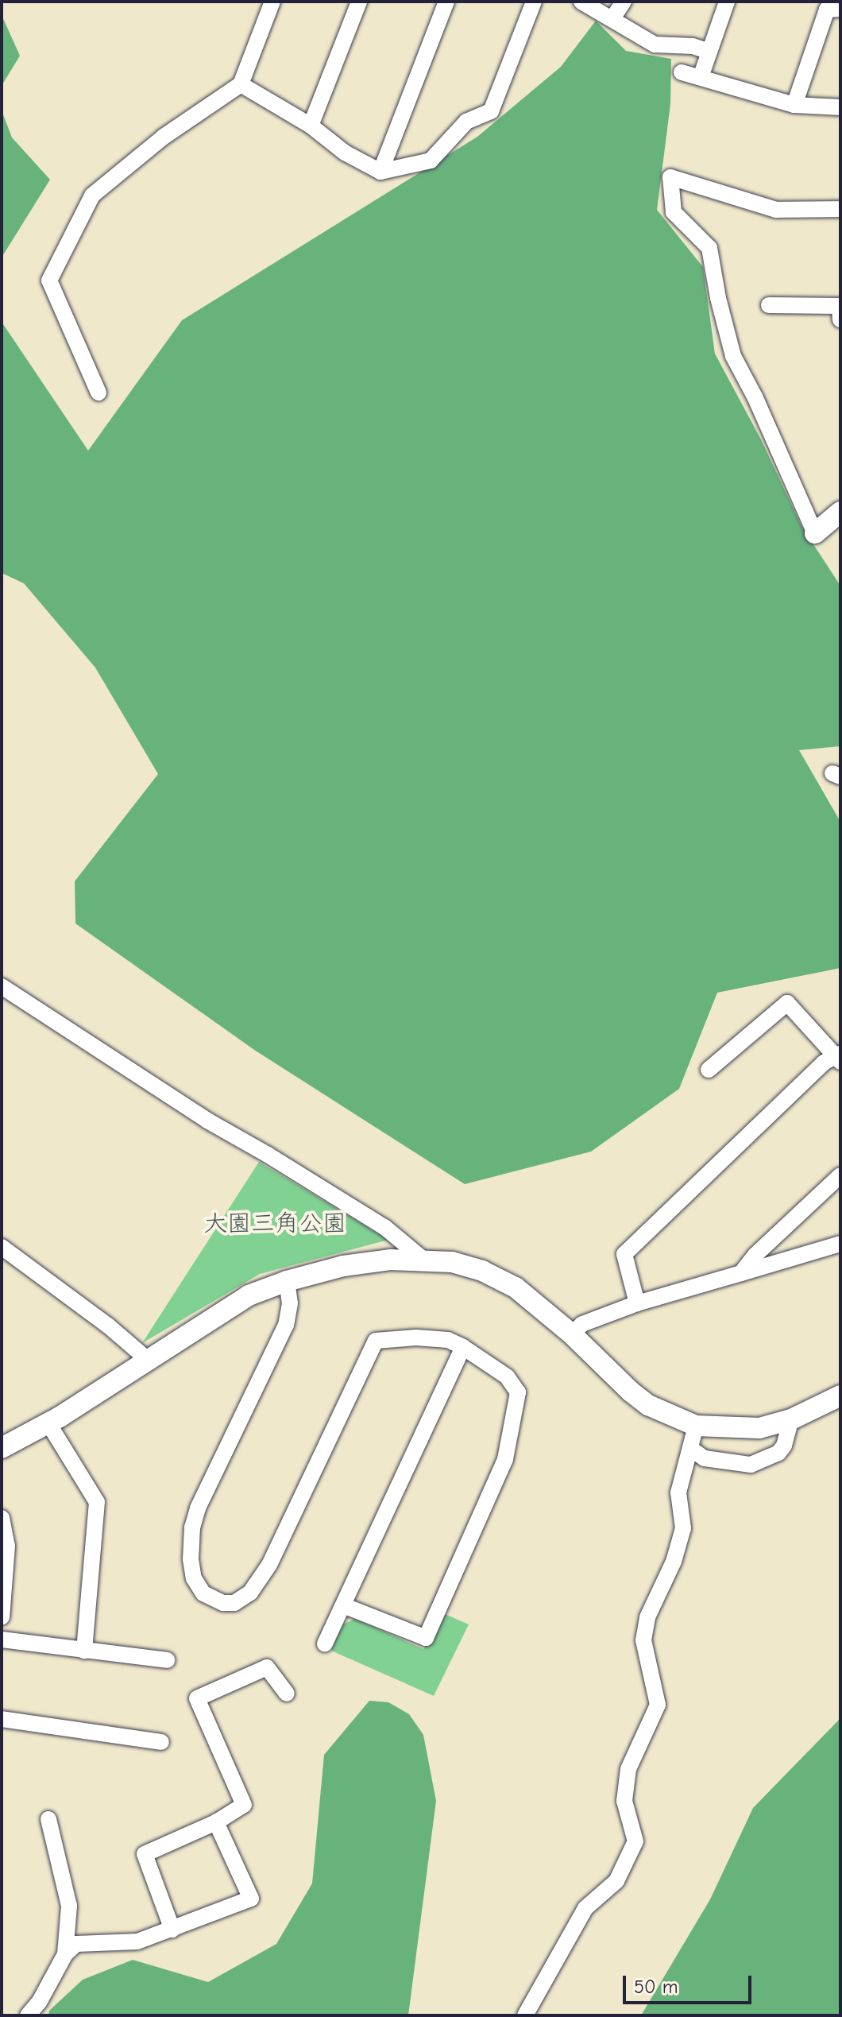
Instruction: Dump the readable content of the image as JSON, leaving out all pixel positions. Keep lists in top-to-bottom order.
{
  "parks": ["大園三角公園"],
  "scale_bar": "50 m"
}
